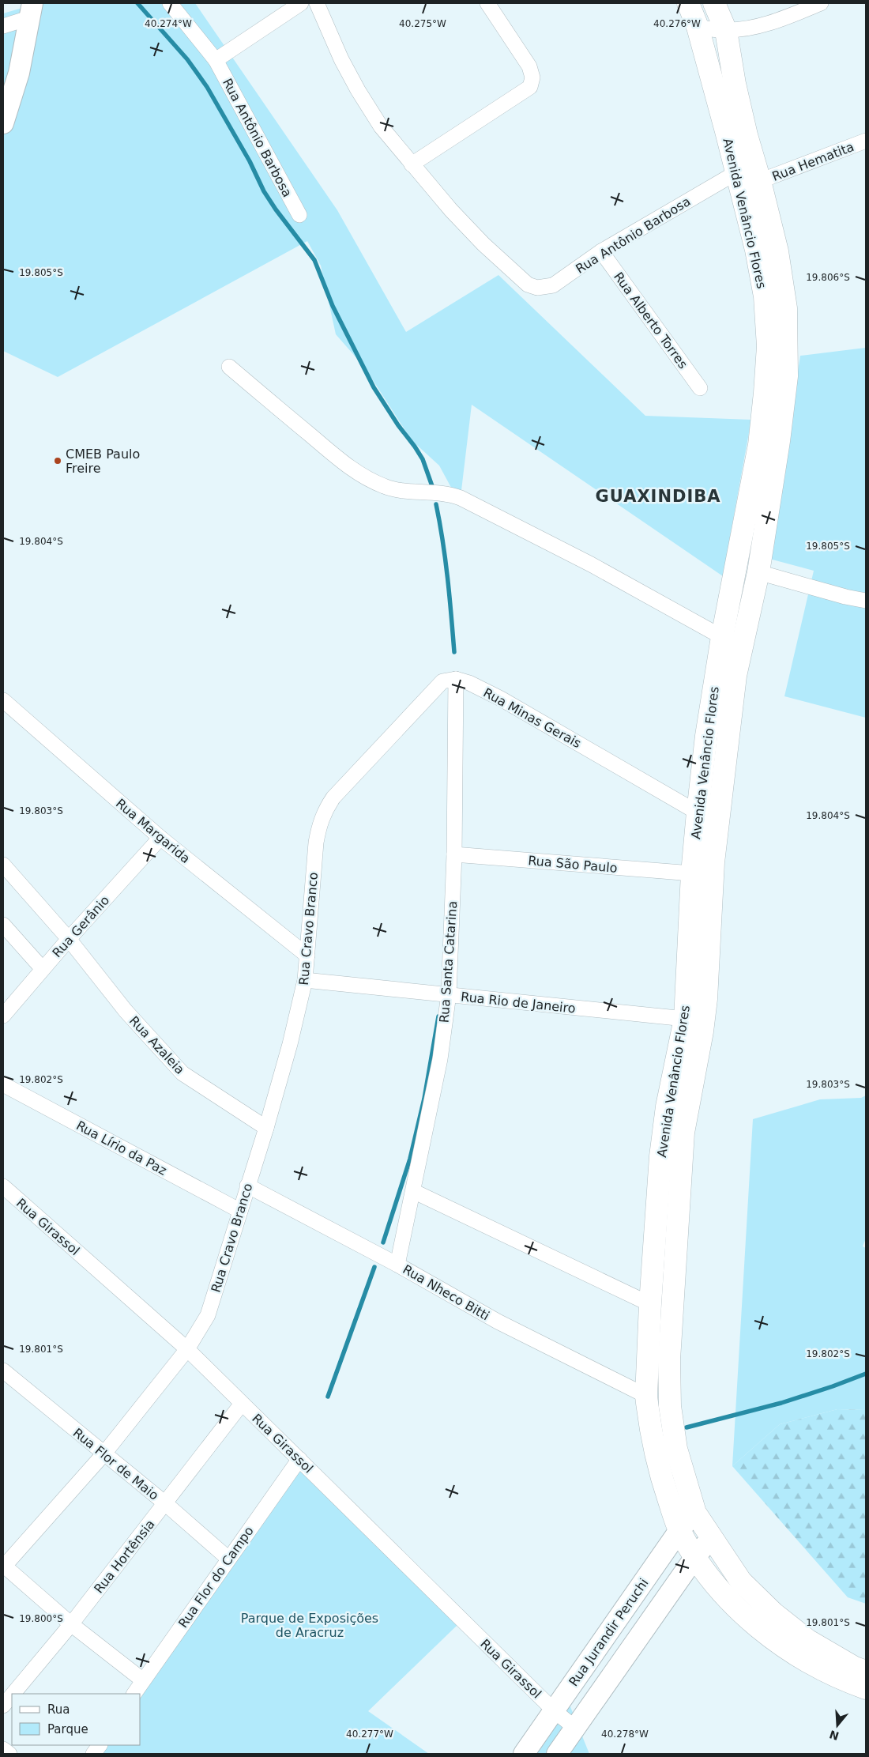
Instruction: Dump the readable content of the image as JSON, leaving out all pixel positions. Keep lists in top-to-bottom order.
{
  "streets": {
    "main road": ["Avenida Venâncio Flores"],
    "street": [
      "Rua Antônio Barbosa",
      "Rua Hematita",
      "Rua Alberto Torres",
      "Rua Minas Gerais",
      "Rua Margarida",
      "Rua São Paulo",
      "Rua Gerânio",
      "Rua Cravo Branco",
      "Rua Santa Catarina",
      "Rua Rio de Janeiro",
      "Rua Azaleia",
      "Rua Lírio da Paz",
      "Rua Girassol",
      "Rua Nheco Bitti",
      "Rua Flor de Maio",
      "Rua Hortênsia",
      "Rua Flor do Campo",
      "Rua Jurandir Peruchi"
    ]
  },
  "crossings": [
    ["Rua Antônio Barbosa", "Avenida Venâncio Flores"],
    ["Rua Antônio Barbosa", "Rua Alberto Torres"],
    ["Rua Hematita", "Avenida Venâncio Flores"],
    ["Avenida Venâncio Flores", "Rua Minas Gerais"],
    ["Avenida Venâncio Flores", "Rua São Paulo"],
    ["Avenida Venâncio Flores", "Rua Rio de Janeiro"],
    ["Avenida Venâncio Flores", "Rua Nheco Bitti"],
    ["Avenida Venâncio Flores", "Rua Jurandir Peruchi"],
    ["Rua Minas Gerais", "Rua Cravo Branco"],
    ["Rua Minas Gerais", "Rua Santa Catarina"],
    ["Rua Margarida", "Rua Gerânio"],
    ["Rua Margarida", "Rua Cravo Branco"],
    ["Rua São Paulo", "Rua Santa Catarina"],
    ["Rua Gerânio", "Rua Azaleia"],
    ["Rua Cravo Branco", "Rua Santa Catarina"],
    ["Rua Cravo Branco", "Rua Rio de Janeiro"],
    ["Rua Cravo Branco", "Rua Azaleia"],
    ["Rua Cravo Branco", "Rua Lírio da Paz"],
    ["Rua Cravo Branco", "Rua Girassol"],
    ["Rua Cravo Branco", "Rua Nheco Bitti"],
    ["Rua Cravo Branco", "Rua Flor de Maio"],
    ["Rua Santa Catarina", "Rua Rio de Janeiro"],
    ["Rua Santa Catarina", "Rua Nheco Bitti"],
    ["Rua Girassol", "Rua Hortênsia"],
    ["Rua Girassol", "Rua Flor do Campo"],
    ["Rua Girassol", "Rua Jurandir Peruchi"],
    ["Rua Flor de Maio", "Rua Hortênsia"],
    ["Rua Flor de Maio", "Rua Flor do Campo"]
  ],
  "districts": ["GUAXINDIBA"],
  "parks": ["Parque de Exposições de Aracruz"],
  "places": ["CMEB Paulo Freire"],
  "legend": ["Rua", "Parque"],
  "north": "bottom",
  "coordinates": [
    "40.274°W",
    "40.275°W",
    "40.276°W",
    "19.805°S",
    "19.806°S",
    "19.804°S",
    "19.803°S",
    "19.802°S",
    "19.801°S",
    "19.800°S",
    "40.277°W",
    "40.278°W"
  ]
}
